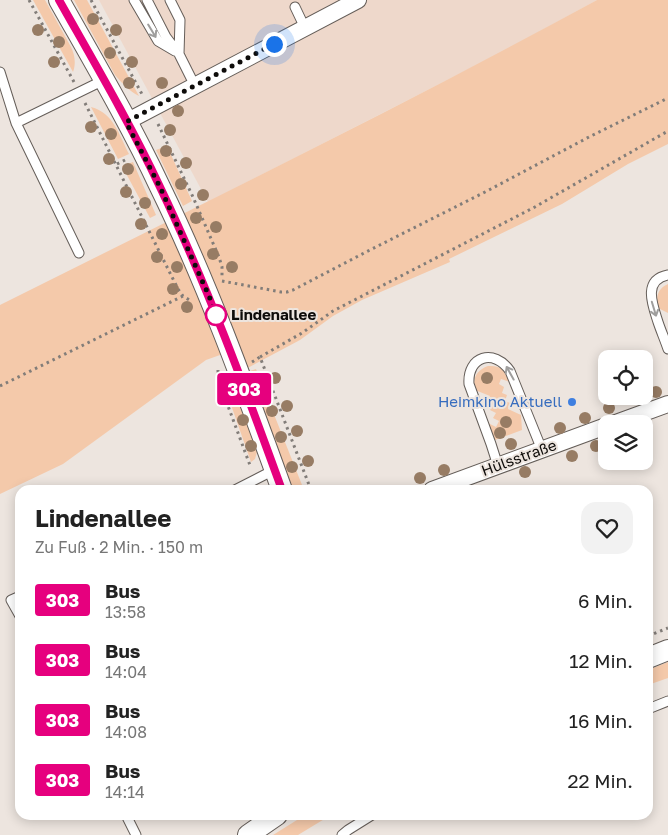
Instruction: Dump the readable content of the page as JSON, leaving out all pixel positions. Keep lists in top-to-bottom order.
{
  "streets": {
    "street": ["Hülsstraße"]
  },
  "places": ["Lindenallee", "Heimkino Aktuell"],
  "lines": ["bus line 303"],
  "page": {
    "on_map": "303",
    "heading": ["Lindenallee", "Zu Fuß · 2 Min. · 150 m"],
    "list": [
      {
        "mark": "303",
        "name": "Bus",
        "note": "13:58",
        "value": "6 Min."
      },
      {
        "mark": "303",
        "name": "Bus",
        "note": "14:04",
        "value": "12 Min."
      },
      {
        "mark": "303",
        "name": "Bus",
        "note": "14:08",
        "value": "16 Min."
      },
      {
        "mark": "303",
        "name": "Bus",
        "note": "14:14",
        "value": "22 Min."
      }
    ]
  }
}
